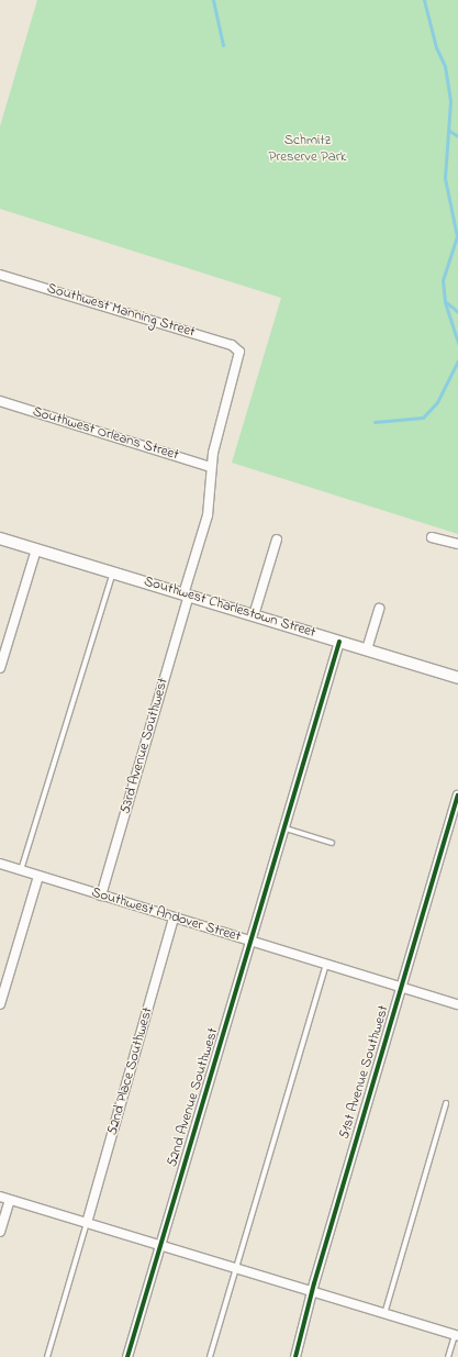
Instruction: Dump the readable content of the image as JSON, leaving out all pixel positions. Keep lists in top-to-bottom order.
{
  "streets": {
    "street": [
      "Southwest Manning Street",
      "Southwest Orleans Street",
      "Southwest Charlestown Street",
      "53rd Avenue Southwest",
      "Southwest Andover Street",
      "52nd Place Southwest",
      "51st Avenue Southwest",
      "52nd Avenue Southwest"
    ]
  },
  "crossings": [
    ["Southwest Manning Street", "53rd Avenue Southwest"],
    ["Southwest Orleans Street", "53rd Avenue Southwest"],
    ["Southwest Charlestown Street", "53rd Avenue Southwest"],
    ["Southwest Charlestown Street", "52nd Avenue Southwest"],
    ["53rd Avenue Southwest", "Southwest Andover Street"],
    ["Southwest Andover Street", "52nd Place Southwest"],
    ["Southwest Andover Street", "51st Avenue Southwest"],
    ["Southwest Andover Street", "52nd Avenue Southwest"]
  ],
  "parks": ["Schmitz Preserve Park"]
}
